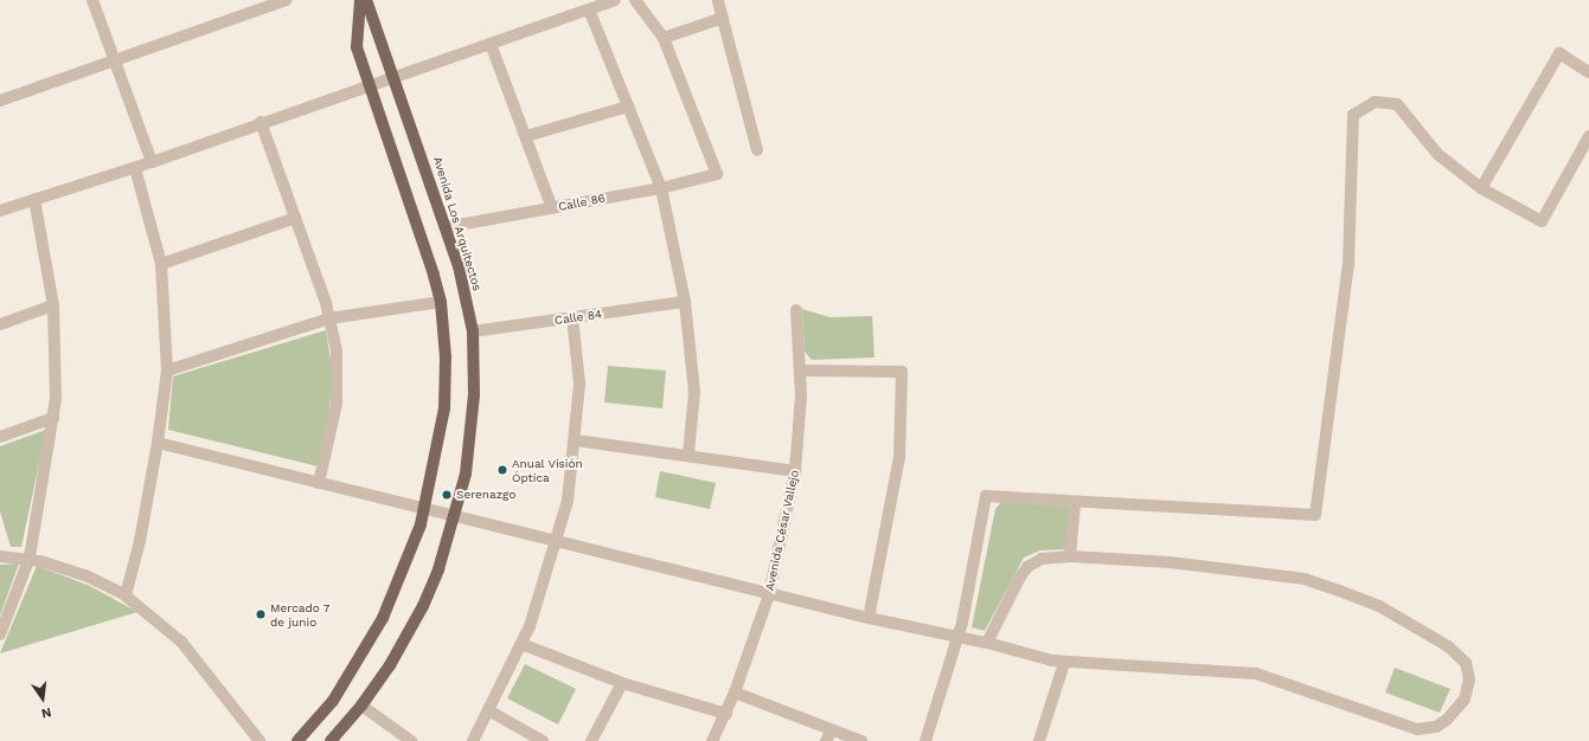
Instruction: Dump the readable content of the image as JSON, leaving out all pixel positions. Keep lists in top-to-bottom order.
{
  "streets": {
    "main road": ["Avenida Los Arquitectos"],
    "street": ["Calle 86", "Calle 84", "Avenida César Vallejo"]
  },
  "crossings": [
    ["Calle 86", "Avenida Los Arquitectos"],
    ["Avenida Los Arquitectos", "Calle 84"]
  ],
  "places": ["Anual Visión Óptica", "Serenazgo", "Mercado 7 de junio"],
  "north": "bottom"
}
